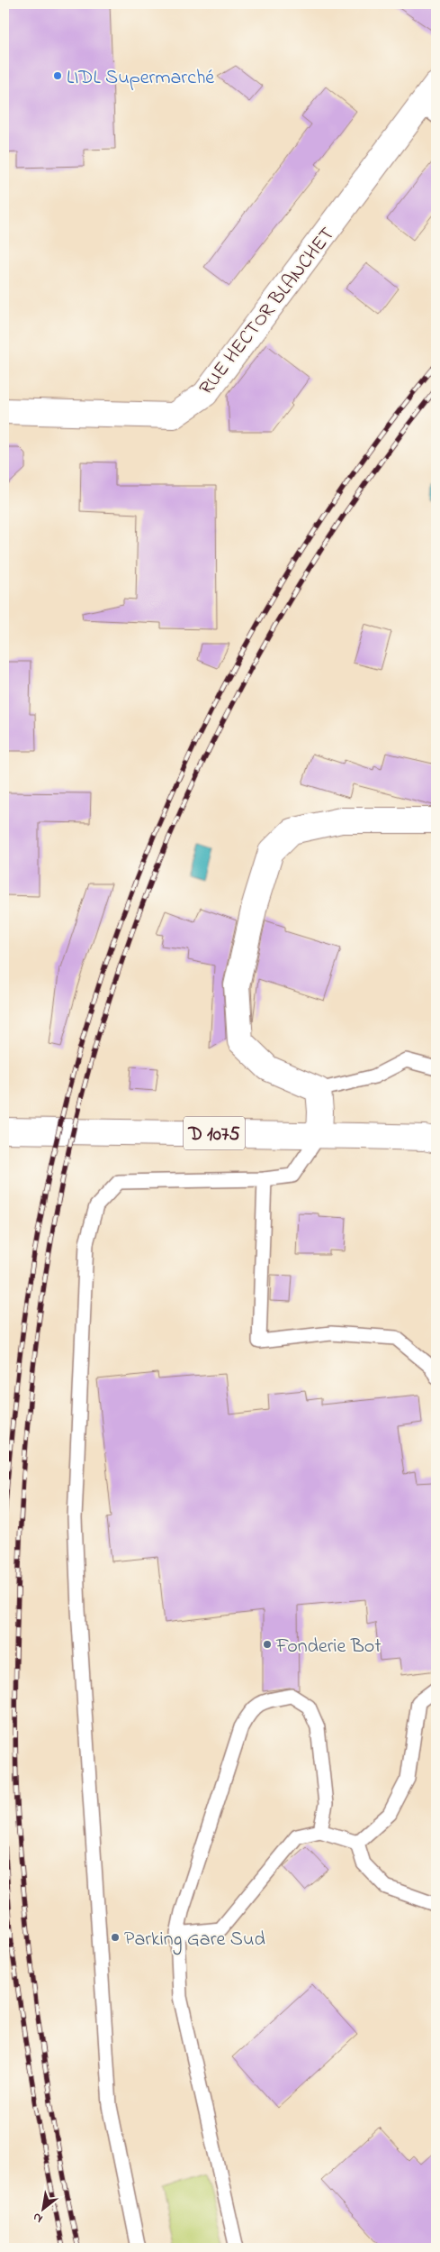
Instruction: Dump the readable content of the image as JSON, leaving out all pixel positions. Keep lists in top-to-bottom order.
{
  "streets": {
    "street": ["RUE HECTOR BLANCHET", "D 1075"]
  },
  "places": ["LIDL Supermarché", "Fonderie Bot", "Parking Gare Sud"],
  "north": "bottom left"
}
